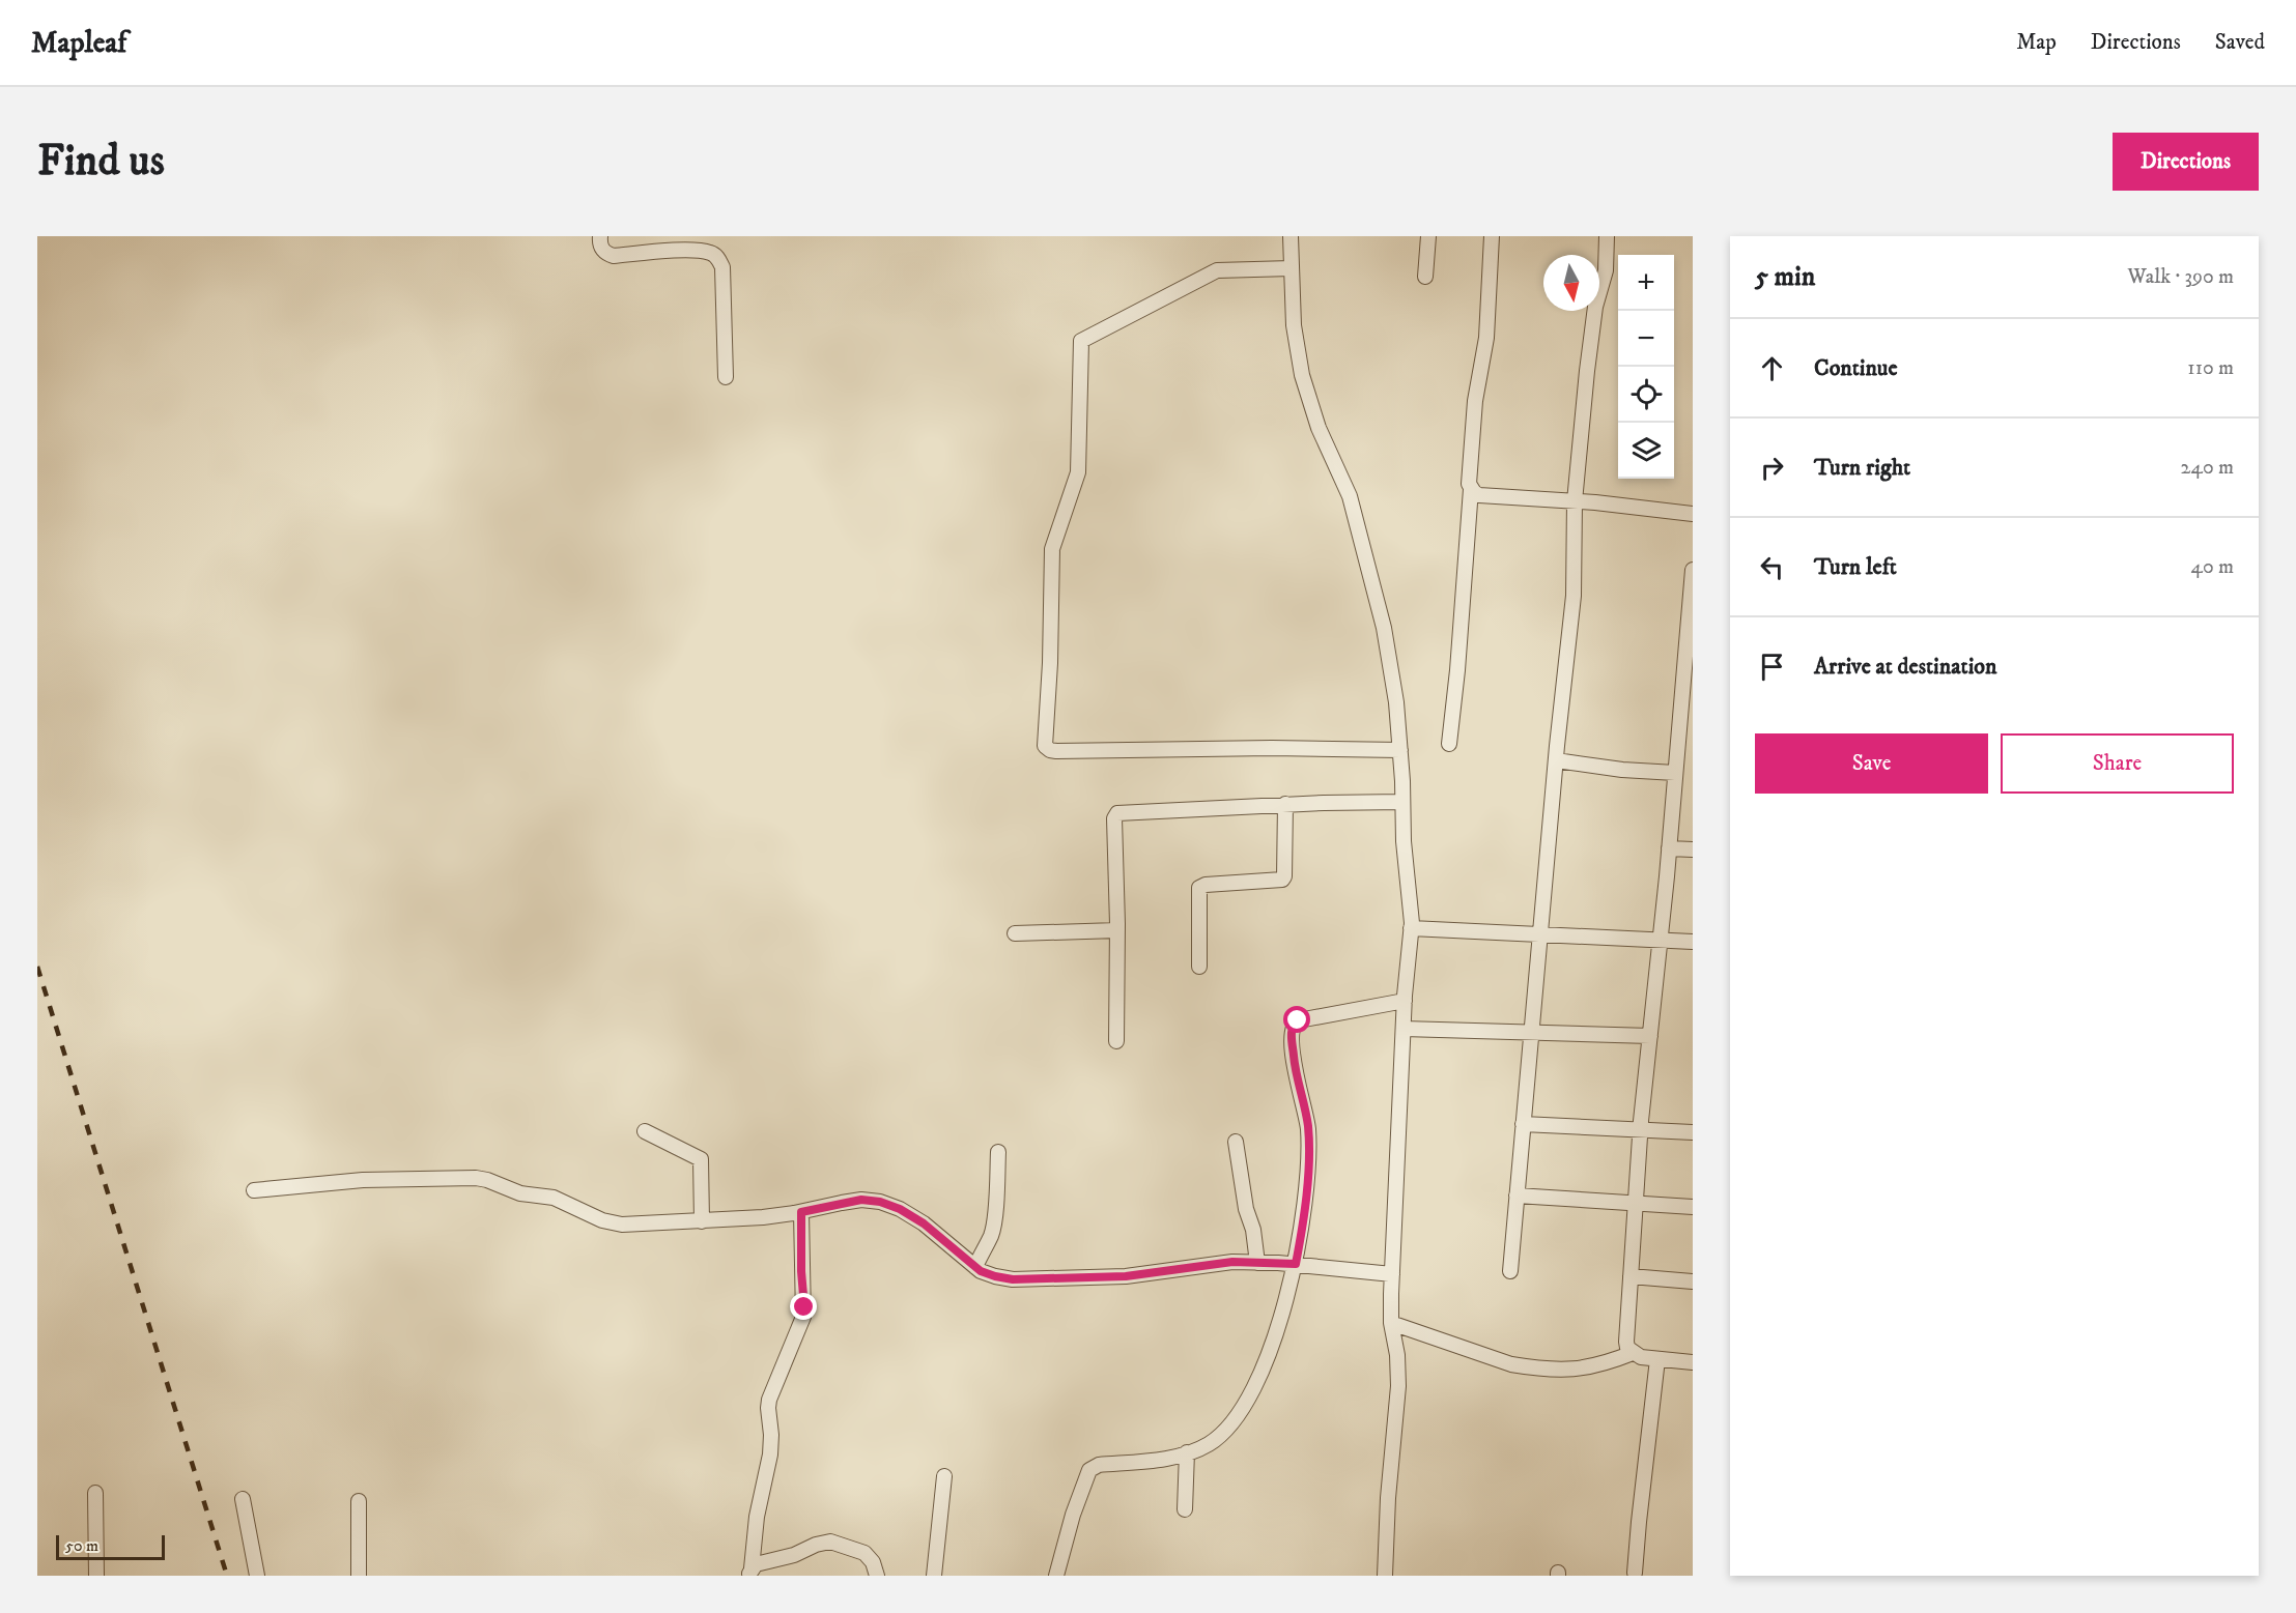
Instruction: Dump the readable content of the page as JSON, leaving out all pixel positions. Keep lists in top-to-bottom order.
{
  "scale_bar": "50 m",
  "north": "bottom",
  "page": {
    "header": "Mapleaf",
    "nav": ["Map", "Directions", "Saved"],
    "buttons": [
      "Directions",
      ["Save", "Share"]
    ],
    "title": "Find us",
    "heading": ["5 min", "Walk · 390 m"],
    "map_buttons": ["+", "−"],
    "list": [
      ["Continue", "110 m"],
      ["Turn right", "240 m"],
      ["Turn left", "40 m"],
      "Arrive at destination"
    ],
    "scale": "50 m"
  }
}
